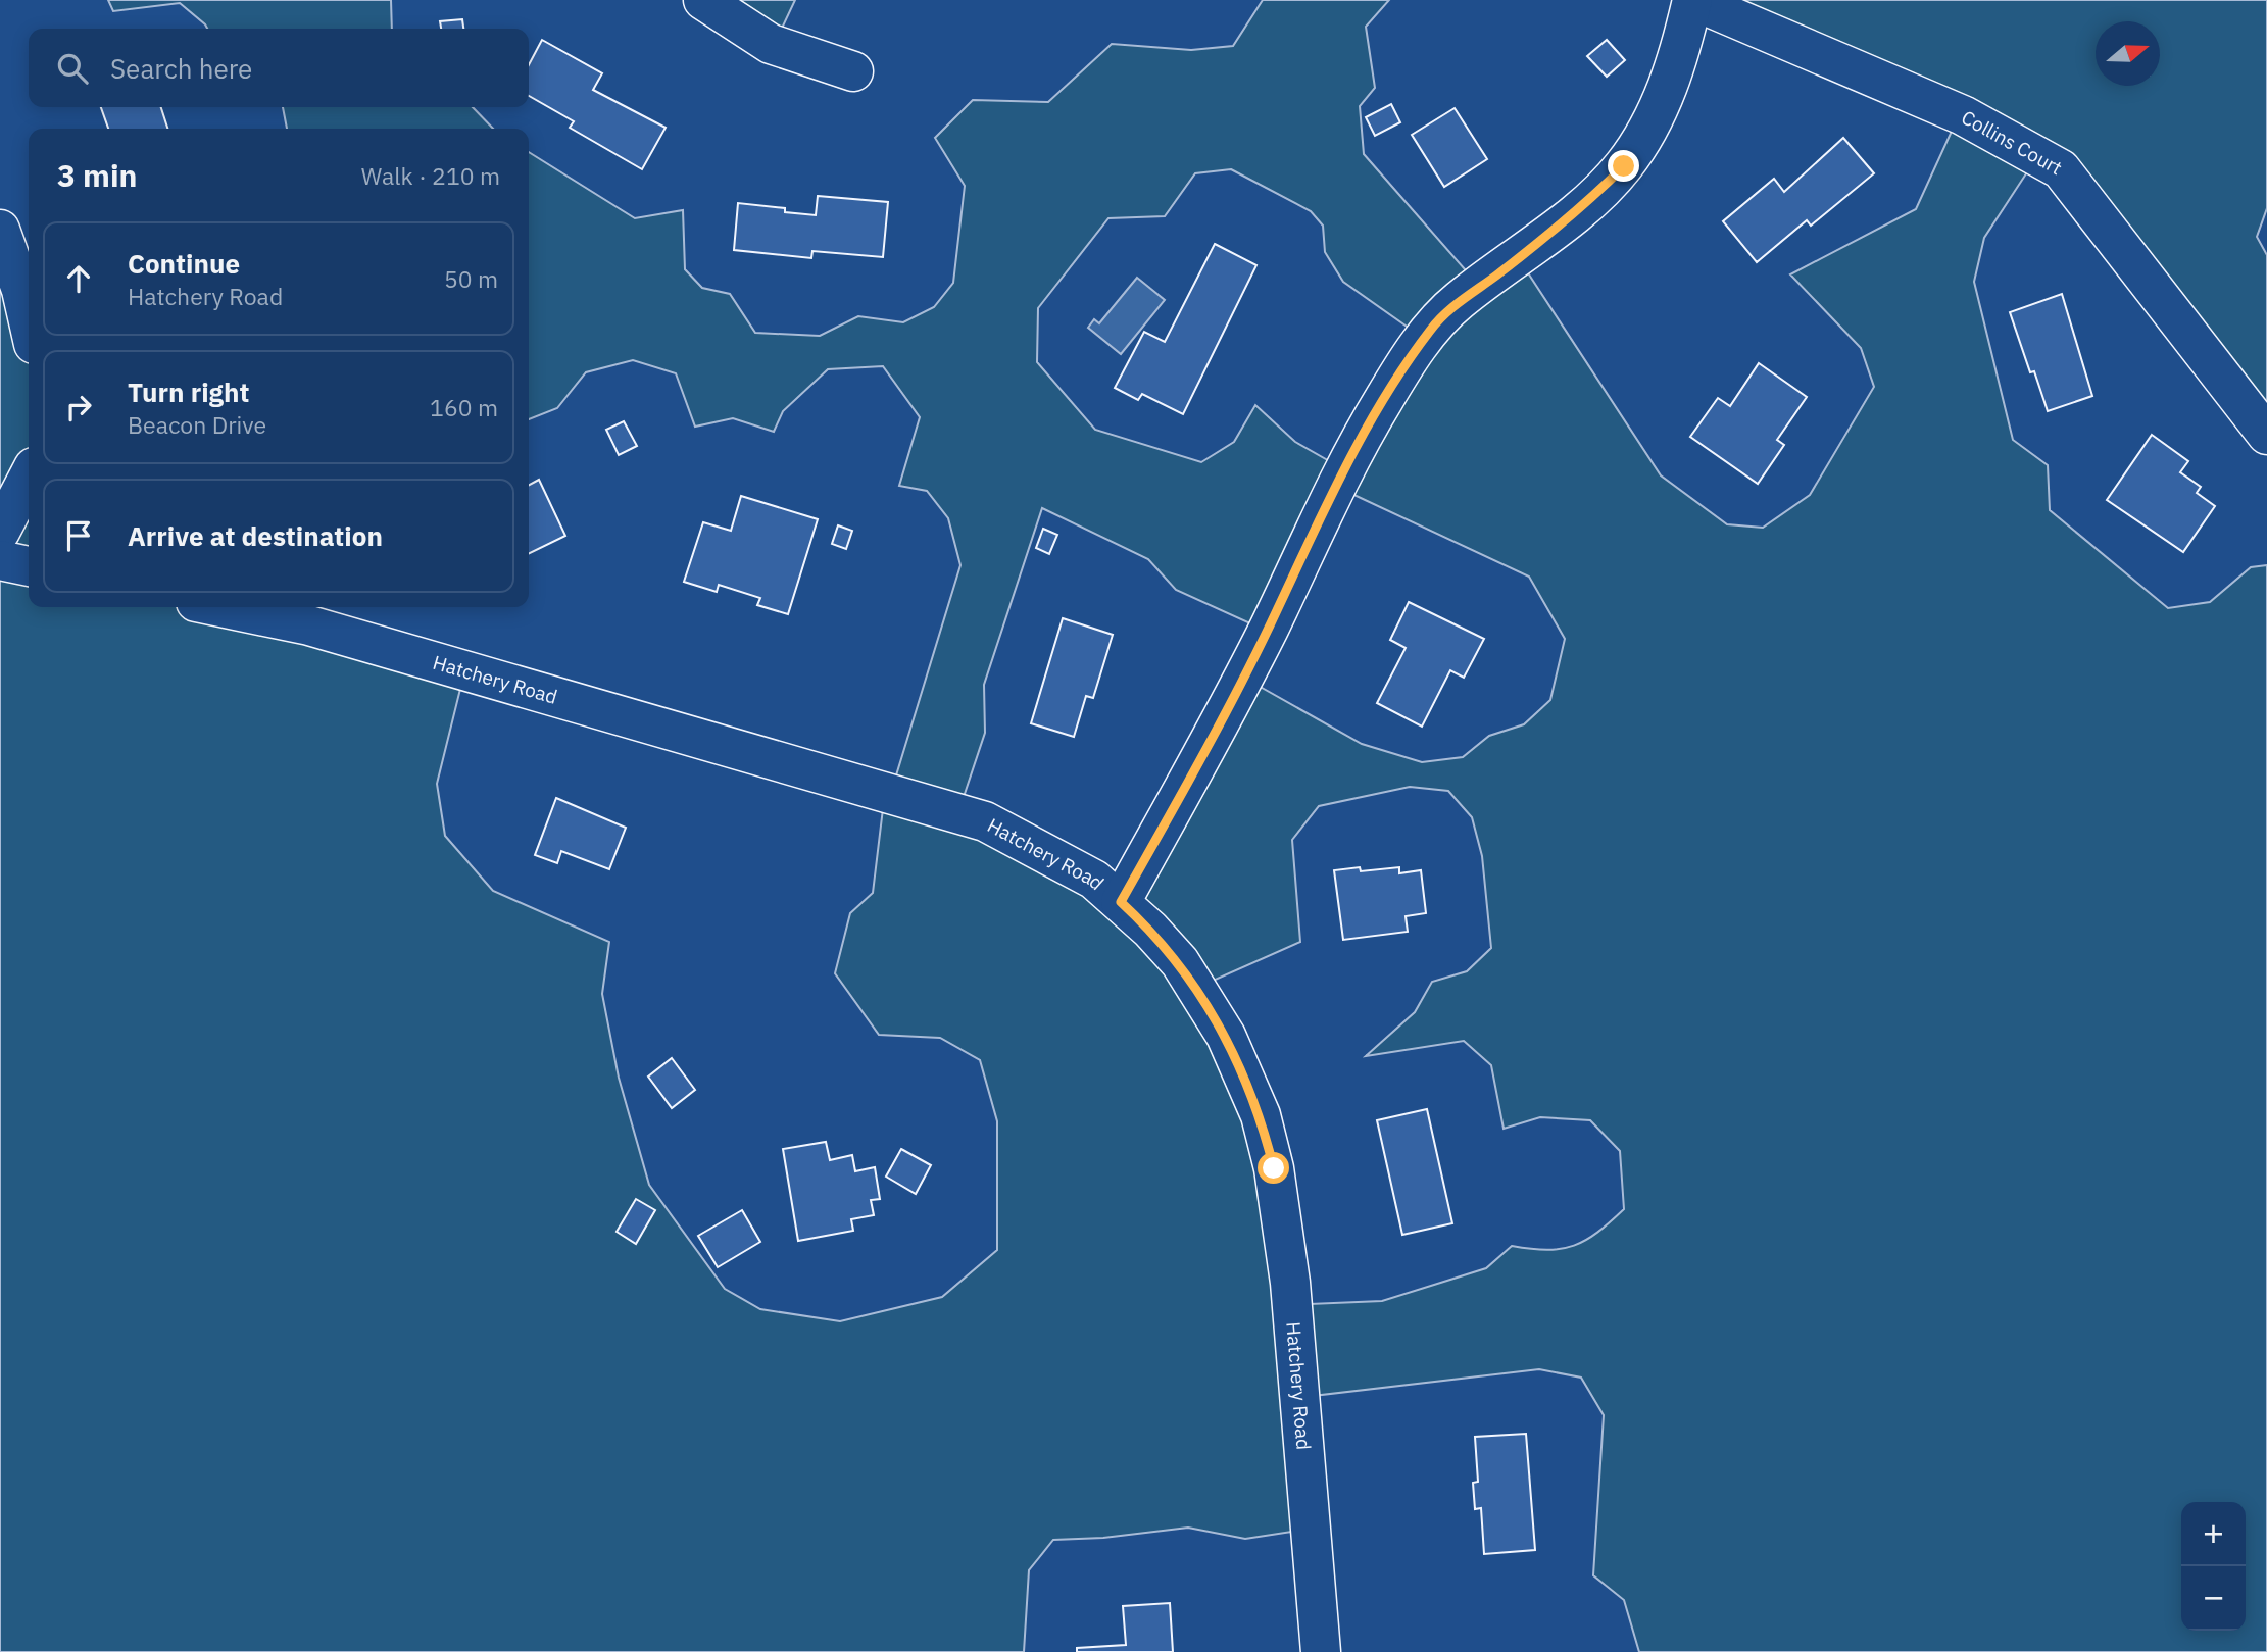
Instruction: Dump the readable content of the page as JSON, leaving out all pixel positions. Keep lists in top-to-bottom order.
{
  "streets": {
    "street": ["Collins Court", "Hatchery Road"]
  },
  "north": "right",
  "page": {
    "search": "Search here",
    "heading": ["3 min", "Walk · 210 m"],
    "list": [
      ["Continue", "Hatchery Road", "50 m"],
      ["Turn right", "Beacon Drive", "160 m"],
      "Arrive at destination"
    ],
    "map_buttons": ["+", "−"]
  }
}
